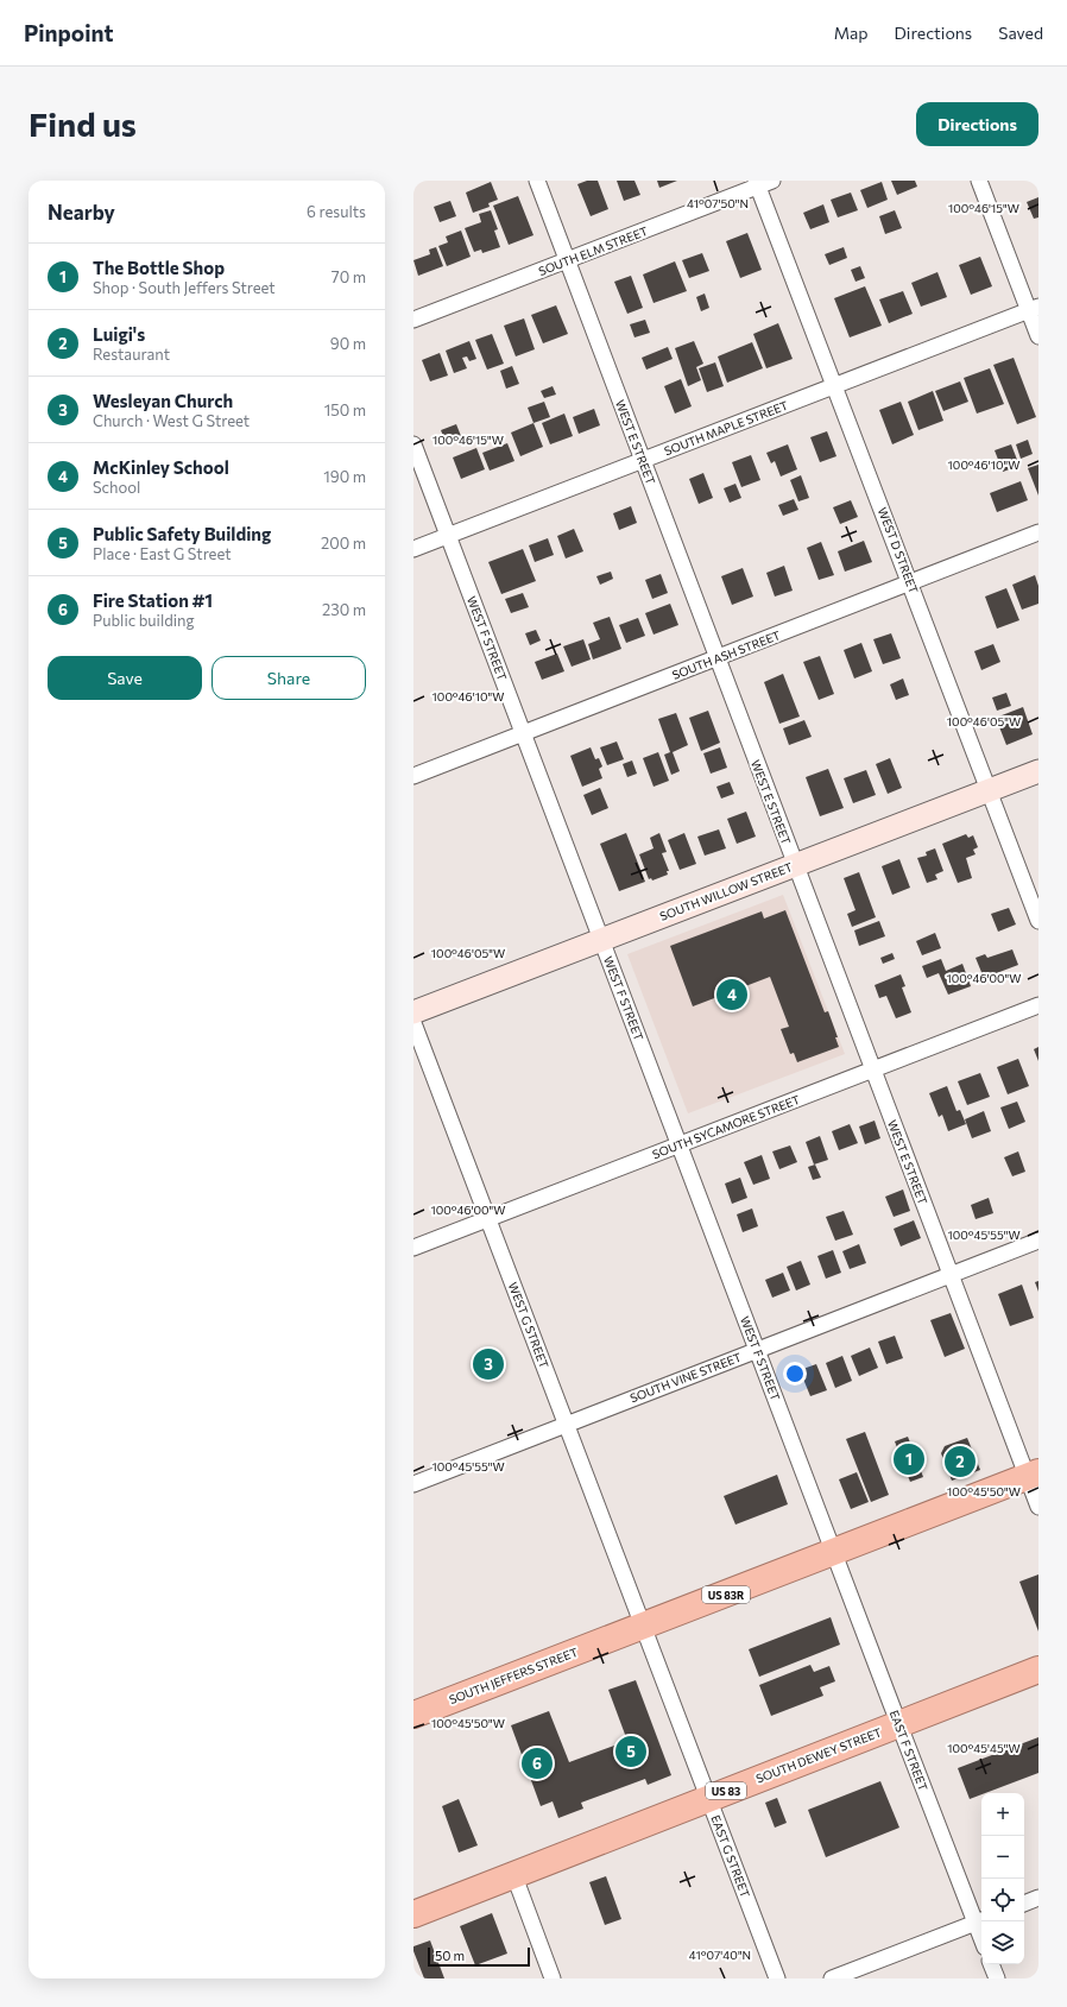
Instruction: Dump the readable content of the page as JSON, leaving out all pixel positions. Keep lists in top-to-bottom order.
{
  "streets": {
    "highway": [
      "US 83R",
      "SOUTH JEFFERS STREET",
      "SOUTH DEWEY STREET",
      "US 83"
    ],
    "main road": ["SOUTH WILLOW STREET"],
    "street": [
      "SOUTH ELM STREET",
      "SOUTH MAPLE STREET",
      "WEST E STREET",
      "WEST D STREET",
      "WEST F STREET",
      "SOUTH ASH STREET",
      "SOUTH SYCAMORE STREET",
      "WEST G STREET",
      "SOUTH VINE STREET",
      "EAST F STREET",
      "EAST G STREET"
    ]
  },
  "crossings": [
    ["SOUTH ELM STREET", "WEST E STREET"],
    ["SOUTH ELM STREET", "WEST D STREET"],
    ["SOUTH MAPLE STREET", "WEST E STREET"],
    ["SOUTH MAPLE STREET", "WEST D STREET"],
    ["SOUTH MAPLE STREET", "WEST F STREET"],
    ["WEST E STREET", "SOUTH ASH STREET"],
    ["WEST E STREET", "SOUTH WILLOW STREET"],
    ["WEST E STREET", "SOUTH SYCAMORE STREET"],
    ["WEST E STREET", "SOUTH VINE STREET"],
    ["WEST E STREET", "SOUTH JEFFERS STREET"],
    ["WEST D STREET", "SOUTH ASH STREET"],
    ["WEST D STREET", "SOUTH WILLOW STREET"],
    ["WEST F STREET", "SOUTH ASH STREET"],
    ["WEST F STREET", "SOUTH WILLOW STREET"],
    ["WEST F STREET", "SOUTH SYCAMORE STREET"],
    ["WEST F STREET", "SOUTH VINE STREET"],
    ["WEST F STREET", "SOUTH JEFFERS STREET"],
    ["WEST F STREET", "EAST F STREET"],
    ["SOUTH SYCAMORE STREET", "WEST G STREET"],
    ["WEST G STREET", "SOUTH VINE STREET"],
    ["WEST G STREET", "SOUTH JEFFERS STREET"],
    ["WEST G STREET", "EAST G STREET"],
    ["SOUTH JEFFERS STREET", "EAST F STREET"],
    ["SOUTH JEFFERS STREET", "EAST G STREET"],
    ["EAST F STREET", "SOUTH DEWEY STREET"],
    ["SOUTH DEWEY STREET", "EAST G STREET"]
  ],
  "scale_bar": "50 m",
  "page": {
    "header": "Pinpoint",
    "nav": ["Map", "Directions", "Saved"],
    "buttons": [
      "Directions",
      ["Save", "Share"]
    ],
    "title": "Find us",
    "heading": ["Nearby", "6 results"],
    "list": [
      {
        "mark": "1",
        "name": "The Bottle Shop",
        "note": "Shop · South Jeffers Street",
        "value": "70 m"
      },
      {
        "mark": "2",
        "name": "Luigi's",
        "note": "Restaurant",
        "value": "90 m"
      },
      {
        "mark": "3",
        "name": "Wesleyan Church",
        "note": "Church · West G Street",
        "value": "150 m"
      },
      {
        "mark": "4",
        "name": "McKinley School",
        "note": "School",
        "value": "190 m"
      },
      {
        "mark": "5",
        "name": "Public Safety Building",
        "note": "Place · East G Street",
        "value": "200 m"
      },
      {
        "mark": "6",
        "name": "Fire Station #1",
        "note": "Public building",
        "value": "230 m"
      }
    ],
    "pins": [
      "4",
      "3",
      "1",
      "2",
      "5",
      "6"
    ],
    "map_buttons": ["+", "−"],
    "scale": "50 m"
  },
  "coordinates": [
    "41°07'50\"N",
    "100°46'15\"W",
    "100°46'10\"W",
    "100°46'05\"W",
    "100°46'00\"W",
    "100°45'55\"W",
    "100°45'50\"W",
    "100°45'45\"W",
    "41°07'40\"N"
  ]
}
